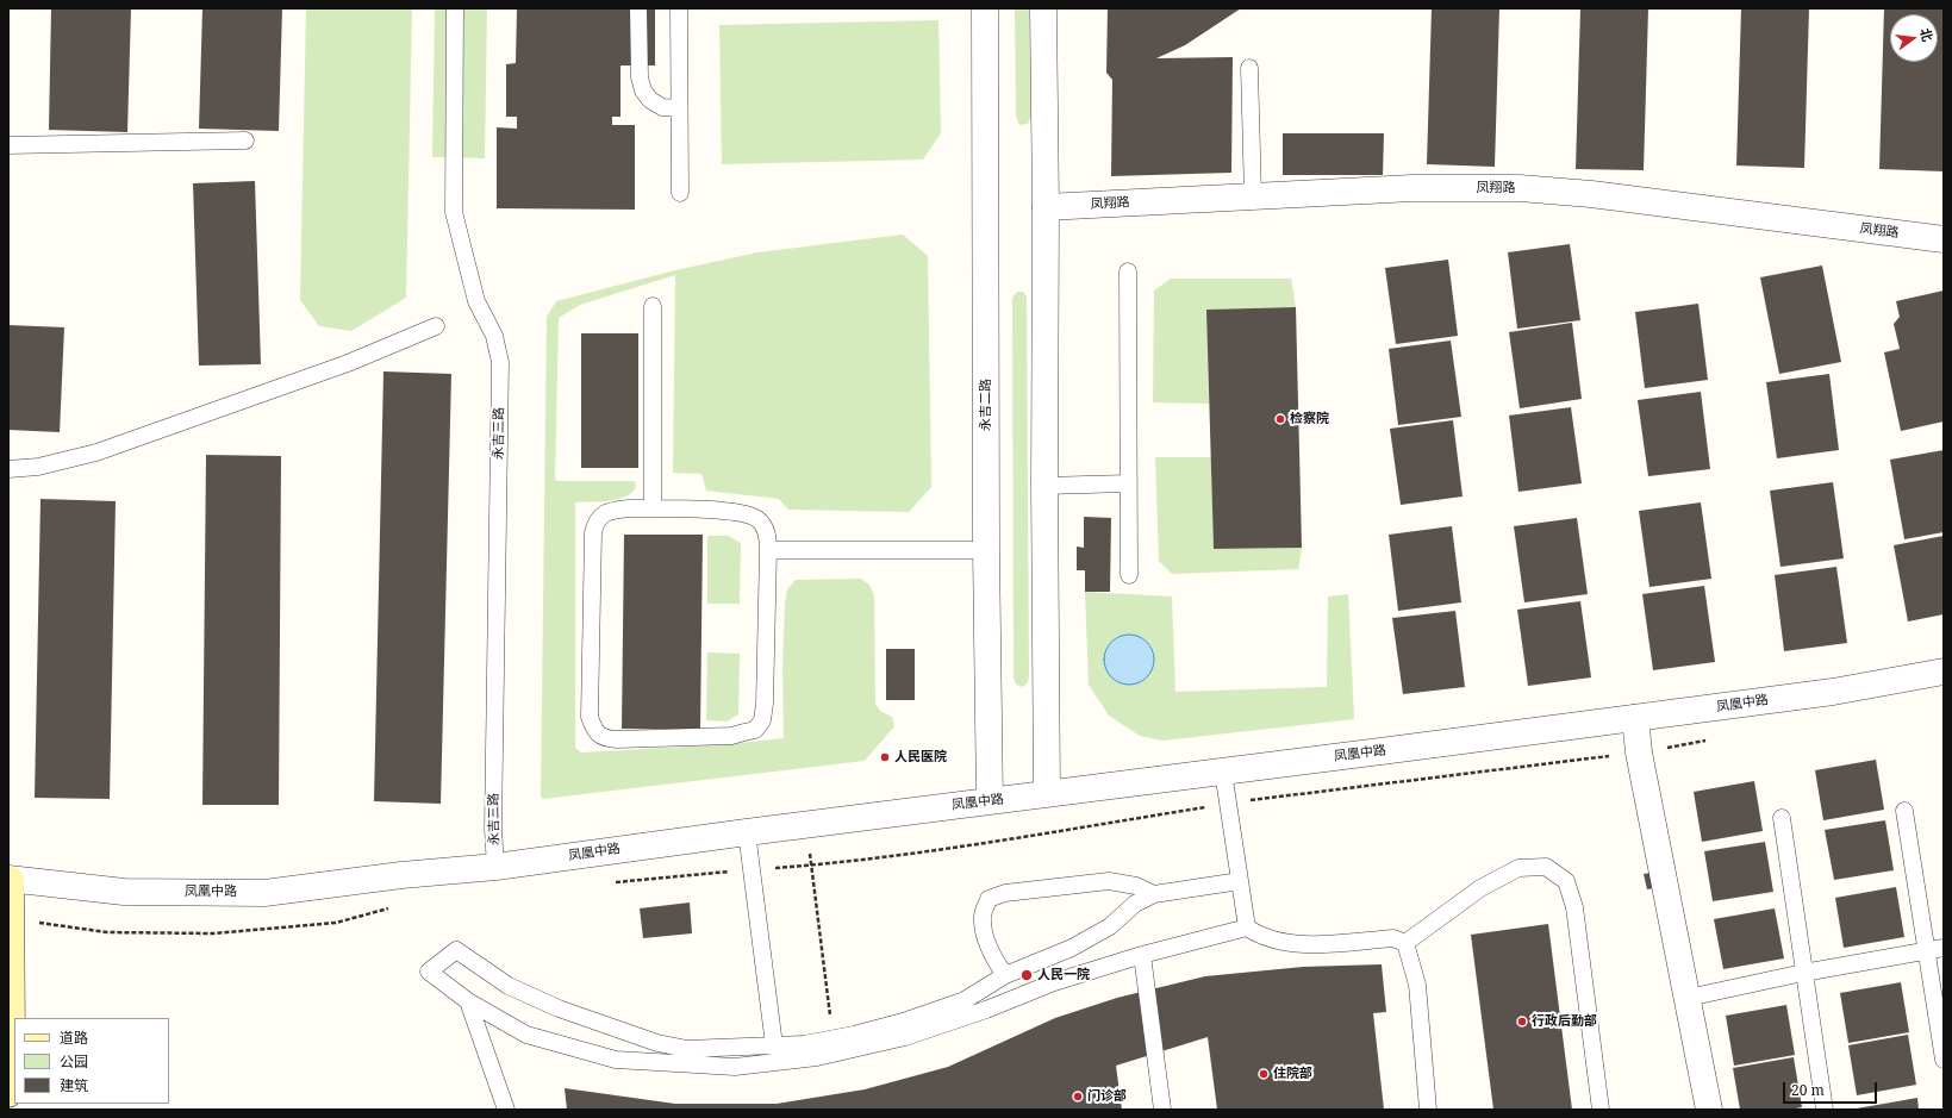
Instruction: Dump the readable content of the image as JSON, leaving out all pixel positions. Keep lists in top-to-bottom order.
{
  "streets": {
    "street": ["凤翔路", "永吉二路", "凤凰中路"],
    "lane": ["永吉三路"]
  },
  "crossings": [
    ["永吉二路", "凤凰中路"],
    ["永吉三路", "凤凰中路"]
  ],
  "places": [
    "检察院",
    "人民医院",
    "人民一院",
    "行政后勤部",
    "住院部",
    "门诊部"
  ],
  "legend": ["道路", "公园", "建筑"],
  "scale_bar": "20 m",
  "north": "right"
}
